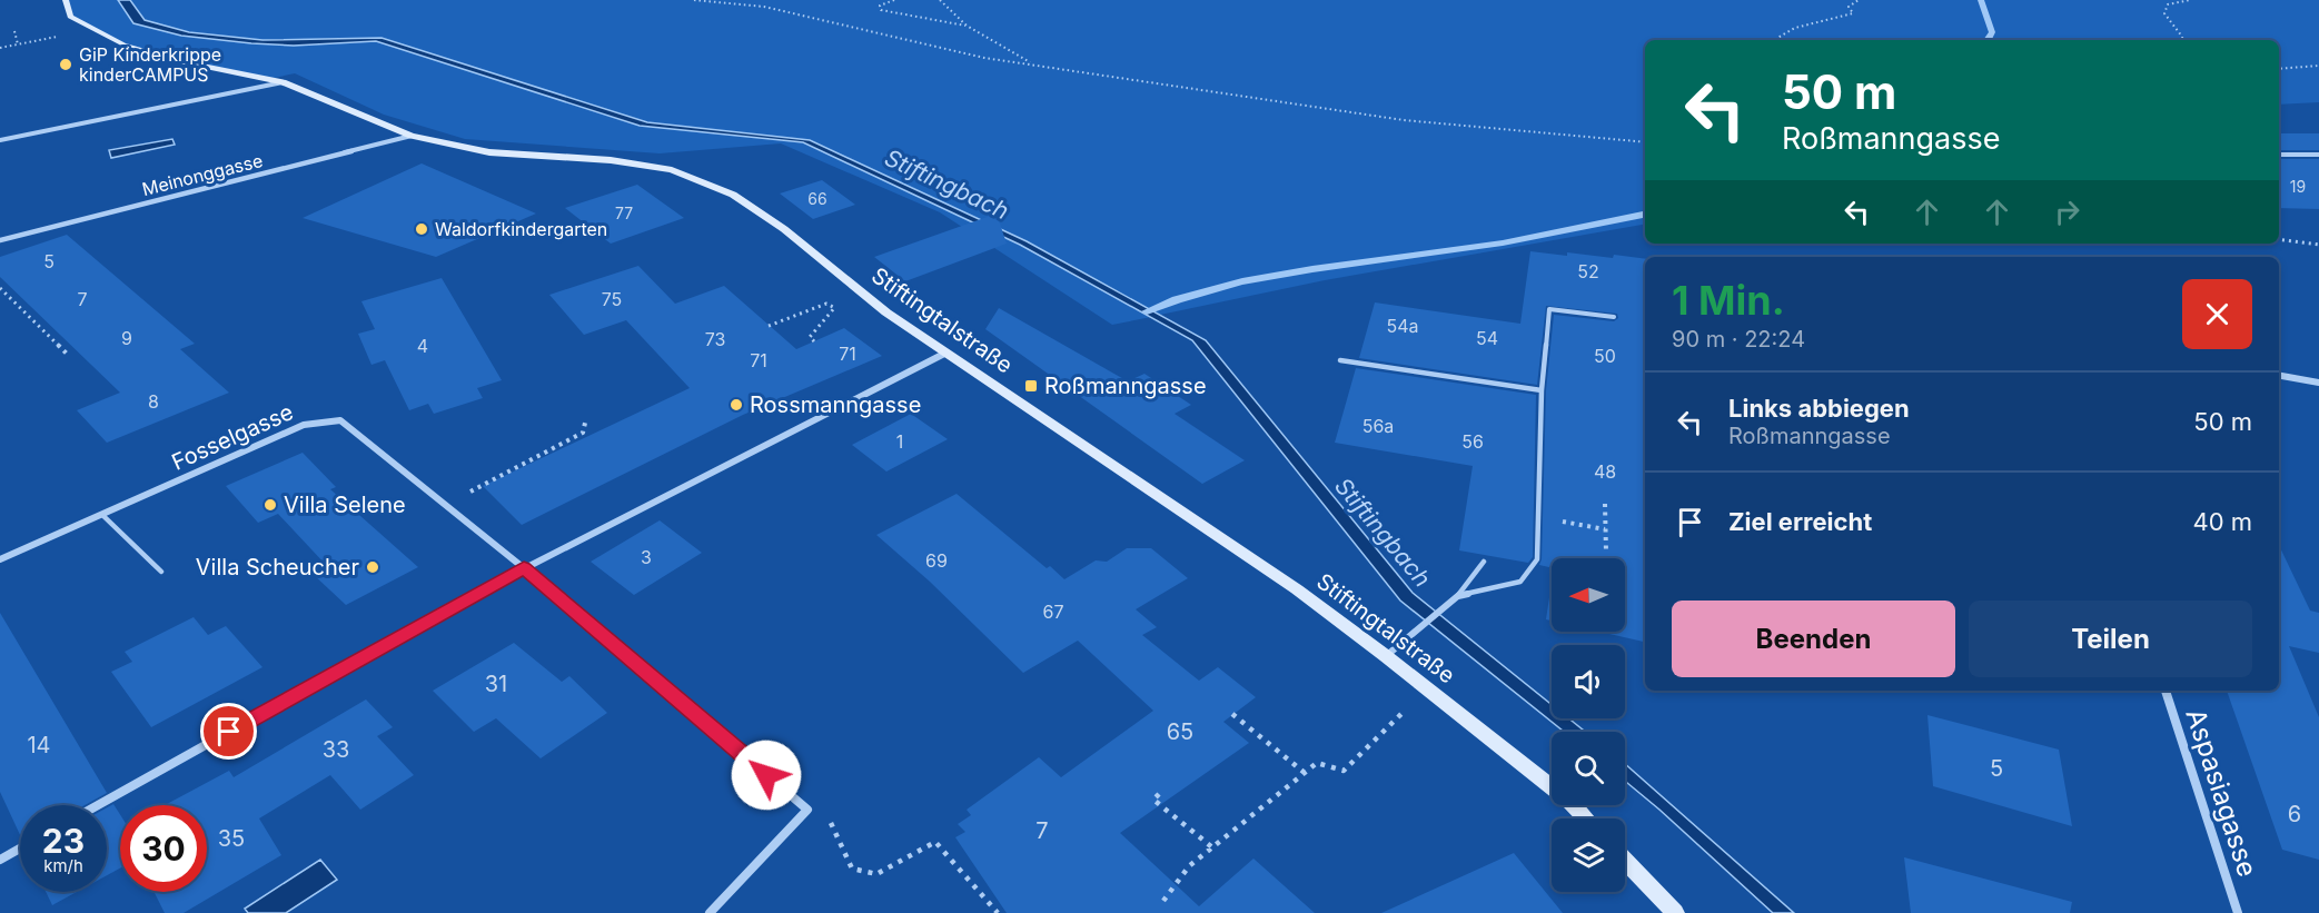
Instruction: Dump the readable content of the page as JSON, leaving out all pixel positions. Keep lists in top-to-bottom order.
{
  "streets": {
    "street": [
      "Meinonggasse",
      "Stiftingtalstraße",
      "Fosselgasse",
      "Aspasiagasse"
    ]
  },
  "crossings": [
    ["Meinonggasse", "Stiftingtalstraße"]
  ],
  "water": ["Stiftingbach"],
  "places": {
    "other": [
      "GiP Kinderkrippe kinderCAMPUS",
      "Waldorfkindergarten",
      "Rossmanngasse",
      "Villa Selene",
      "Villa Scheucher"
    ],
    "transit": ["Roßmanngasse"]
  },
  "house_numbers": [
    "19",
    "66",
    "77",
    "5",
    "52",
    "7",
    "75",
    "54a",
    "9",
    "54",
    "73",
    "4",
    "71",
    "50",
    "71",
    "8",
    "56a",
    "1",
    "56",
    "48",
    "3",
    "69",
    "67",
    "31",
    "65",
    "14",
    "33",
    "5",
    "6",
    "7",
    "35"
  ],
  "north": "left",
  "page": {
    "turn": ["50 m", "Roßmanngasse"],
    "heading": ["1 Min.", "90 m · 22:24"],
    "list": [
      {
        "name": "Links abbiegen",
        "note": "Roßmanngasse",
        "value": "50 m"
      },
      {
        "name": "Ziel erreicht",
        "value": "40 m"
      }
    ],
    "buttons": ["Beenden", "Teilen"],
    "speed": "23 km/h",
    "limit": "30"
  }
}
